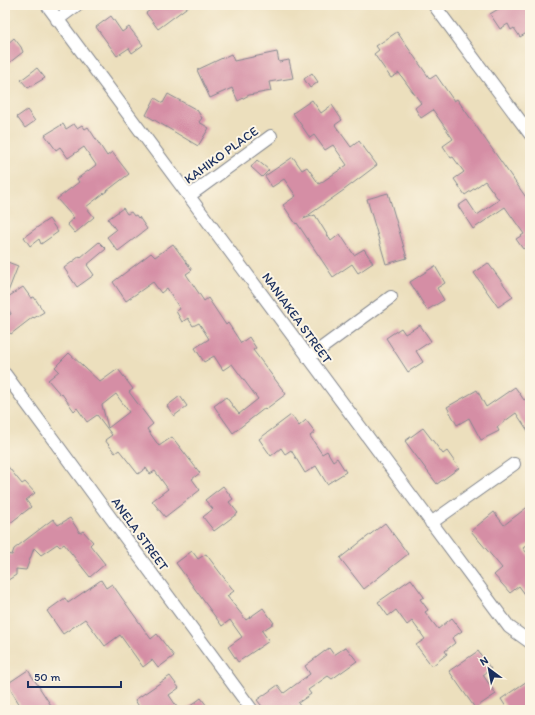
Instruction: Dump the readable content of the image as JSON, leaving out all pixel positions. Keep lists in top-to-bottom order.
{
  "streets": {
    "street": ["KAHIKO PLACE", "NANIAKEA STREET", "ANELA STREET"]
  },
  "crossings": [
    ["KAHIKO PLACE", "NANIAKEA STREET"]
  ],
  "scale_bar": "50 m",
  "north": "top left"
}
